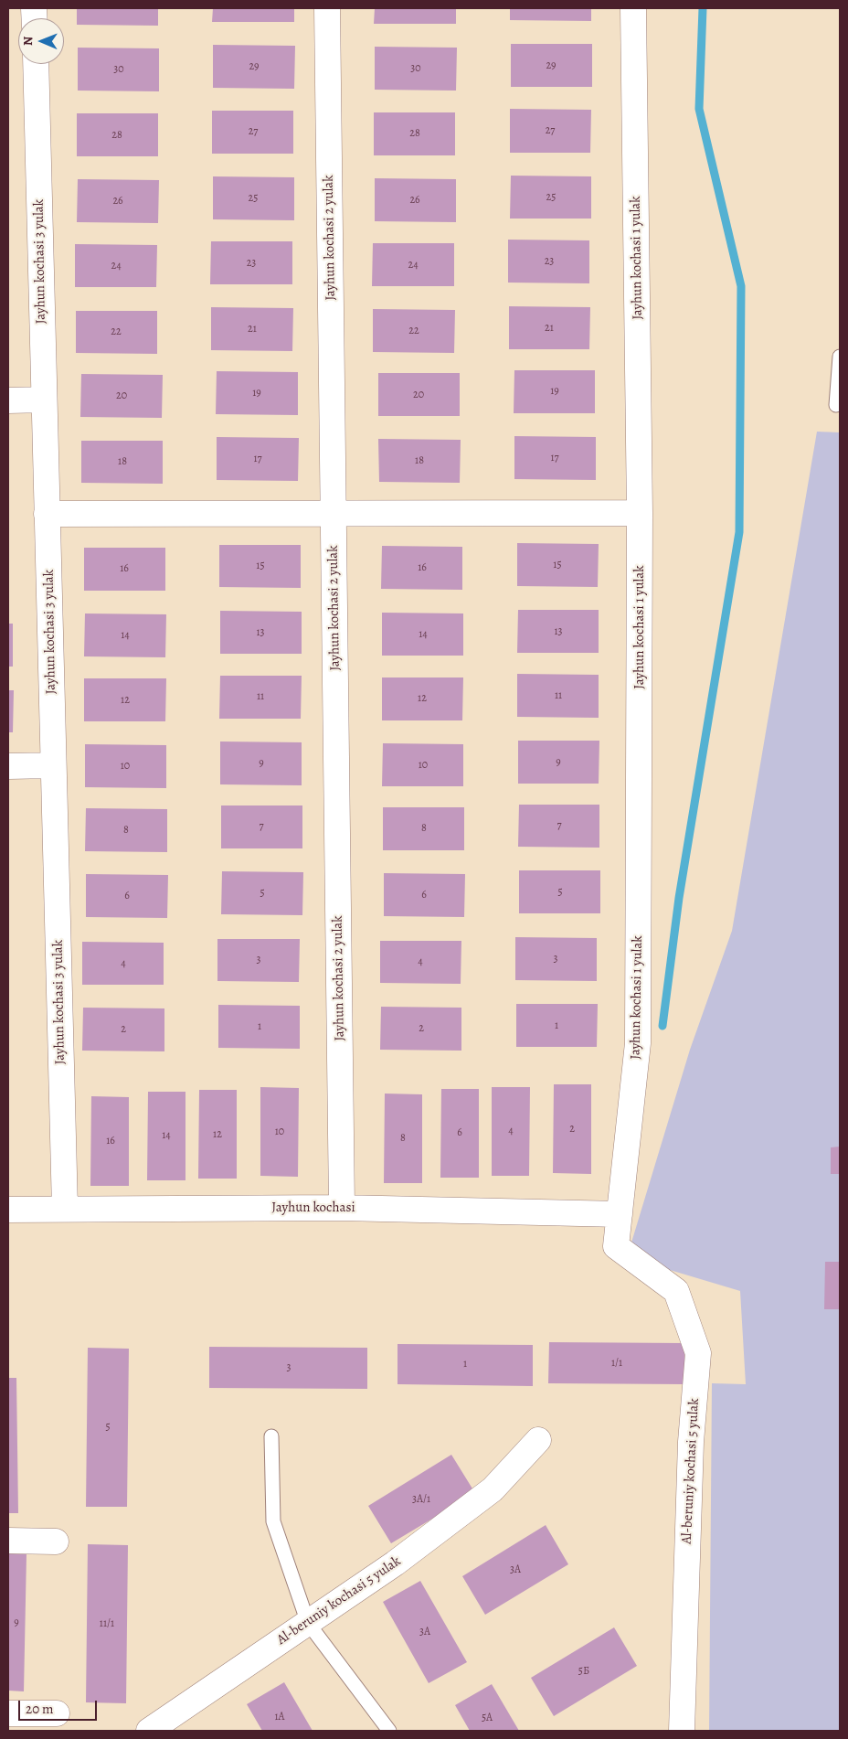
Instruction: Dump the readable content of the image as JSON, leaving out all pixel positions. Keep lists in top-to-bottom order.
{
  "streets": {
    "street": [
      "Jayhun kochasi 2 yulak",
      "Jayhun kochasi 1 yulak",
      "Jayhun kochasi 3 yulak",
      "Jayhun kochasi",
      "Al-beruniy kochasi 5 yulak"
    ]
  },
  "crossings": [
    ["Jayhun kochasi 2 yulak", "Jayhun kochasi"],
    ["Jayhun kochasi 1 yulak", "Jayhun kochasi"],
    ["Jayhun kochasi 1 yulak", "Al-beruniy kochasi 5 yulak"],
    ["Jayhun kochasi 3 yulak", "Jayhun kochasi"]
  ],
  "house_numbers": [
    "29",
    "29",
    "30",
    "30",
    "27",
    "27",
    "28",
    "28",
    "25",
    "25",
    "26",
    "26",
    "23",
    "23",
    "24",
    "24",
    "21",
    "21",
    "22",
    "22",
    "19",
    "19",
    "20",
    "20",
    "17",
    "17",
    "18",
    "18",
    "15",
    "15",
    "16",
    "16",
    "13",
    "13",
    "14",
    "14",
    "11",
    "11",
    "12",
    "12",
    "9",
    "9",
    "10",
    "10",
    "7",
    "7",
    "8",
    "8",
    "5",
    "5",
    "6",
    "6",
    "3",
    "3",
    "4",
    "4",
    "1",
    "1",
    "2",
    "2",
    "2",
    "4",
    "10",
    "6",
    "12",
    "14",
    "8",
    "16",
    "1/1",
    "1",
    "3",
    "5",
    "3A/1",
    "3A",
    "9",
    "11/1",
    "3A",
    "5Б",
    "1A",
    "5A"
  ],
  "scale_bar": "20 m",
  "north": "left"
}
